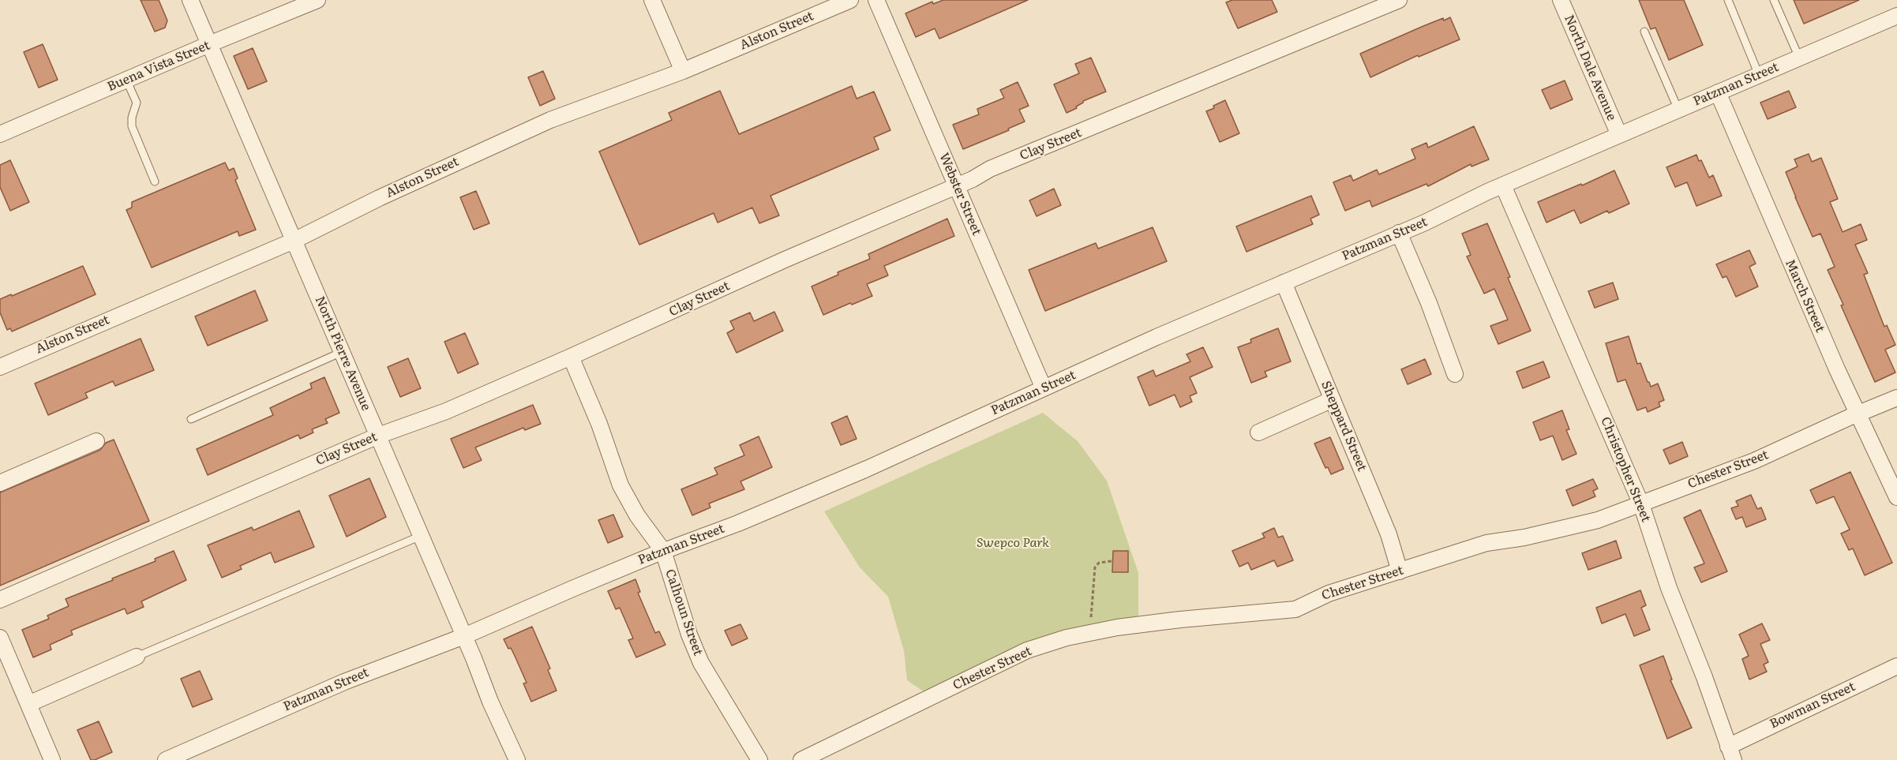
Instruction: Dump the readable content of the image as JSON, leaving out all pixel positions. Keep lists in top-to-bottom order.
{
  "streets": {
    "street": [
      "Alston Street",
      "Buena Vista Street",
      "North Dale Avenue",
      "Patzman Street",
      "Clay Street",
      "Webster Street",
      "March Street",
      "North Pierre Avenue",
      "Sheppard Street",
      "Christopher Street",
      "Chester Street",
      "Calhoun Street",
      "Bowman Street"
    ]
  },
  "crossings": [
    ["Alston Street", "North Pierre Avenue"],
    ["Buena Vista Street", "North Pierre Avenue"],
    ["North Dale Avenue", "Patzman Street"],
    ["Patzman Street", "Webster Street"],
    ["Patzman Street", "March Street"],
    ["Patzman Street", "North Pierre Avenue"],
    ["Patzman Street", "Sheppard Street"],
    ["Patzman Street", "Christopher Street"],
    ["Patzman Street", "Calhoun Street"],
    ["Clay Street", "Webster Street"],
    ["Clay Street", "North Pierre Avenue"],
    ["Clay Street", "Calhoun Street"],
    ["March Street", "Chester Street"],
    ["Sheppard Street", "Chester Street"],
    ["Christopher Street", "Chester Street"],
    ["Christopher Street", "Bowman Street"]
  ],
  "parks": ["Swepco Park"]
}
